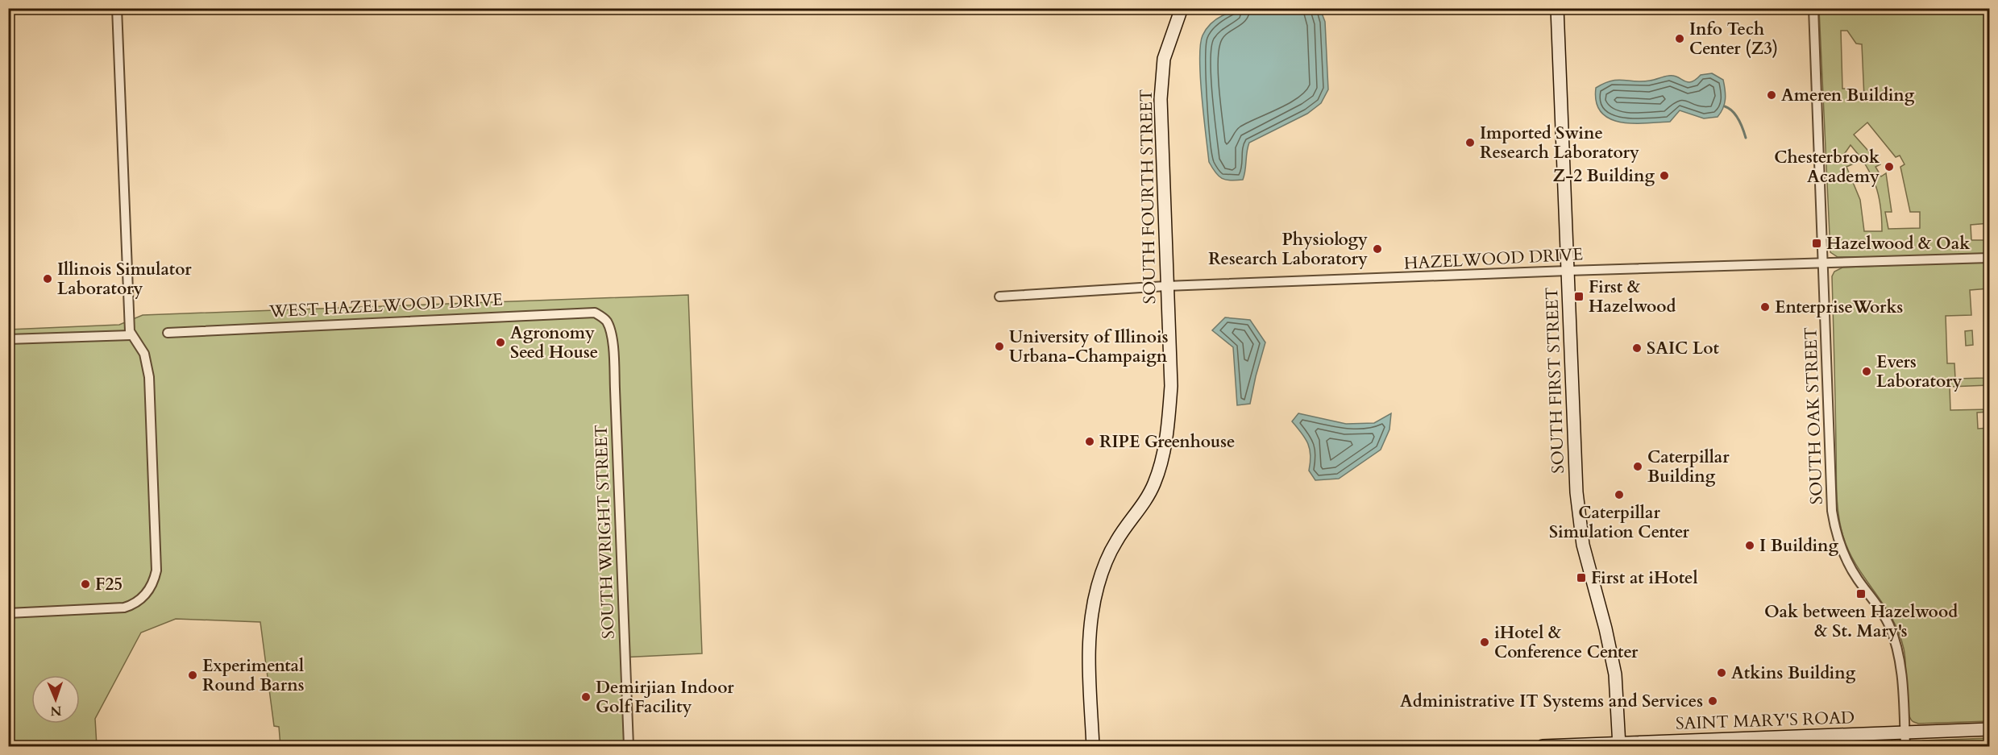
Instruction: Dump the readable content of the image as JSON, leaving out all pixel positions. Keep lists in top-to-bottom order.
{
  "streets": {
    "street": [
      "SOUTH FOURTH STREET",
      "HAZELWOOD DRIVE",
      "WEST HAZELWOOD DRIVE",
      "SOUTH FIRST STREET",
      "SOUTH OAK STREET",
      "SOUTH WRIGHT STREET",
      "SAINT MARY'S ROAD"
    ]
  },
  "crossings": [
    ["SOUTH FOURTH STREET", "HAZELWOOD DRIVE"],
    ["HAZELWOOD DRIVE", "SOUTH FIRST STREET"],
    ["HAZELWOOD DRIVE", "SOUTH OAK STREET"],
    ["WEST HAZELWOOD DRIVE", "SOUTH WRIGHT STREET"],
    ["SOUTH FIRST STREET", "SAINT MARY'S ROAD"],
    ["SOUTH OAK STREET", "SAINT MARY'S ROAD"]
  ],
  "places": {
    "other": [
      "Info Tech Center (Z3)",
      "Ameren Building",
      "Imported Swine Research Laboratory",
      "Chesterbrook Academy",
      "Z-2 Building",
      "Physiology Research Laboratory",
      "Illinois Simulator Laboratory",
      "EnterpriseWorks",
      "Agronomy Seed House",
      "University of Illinois Urbana-Champaign",
      "SAIC Lot",
      "Evers Laboratory",
      "RIPE Greenhouse",
      "Caterpillar Building",
      "Caterpillar Simulation Center",
      "I Building",
      "F25",
      "iHotel & Conference Center",
      "Atkins Building",
      "Experimental Round Barns",
      "Demirjian Indoor Golf Facility",
      "Administrative IT Systems and Services"
    ],
    "transit": [
      "Hazelwood & Oak",
      "First & Hazelwood",
      "First at iHotel",
      "Oak between Hazelwood & St. Mary's"
    ]
  },
  "north": "bottom"
}
